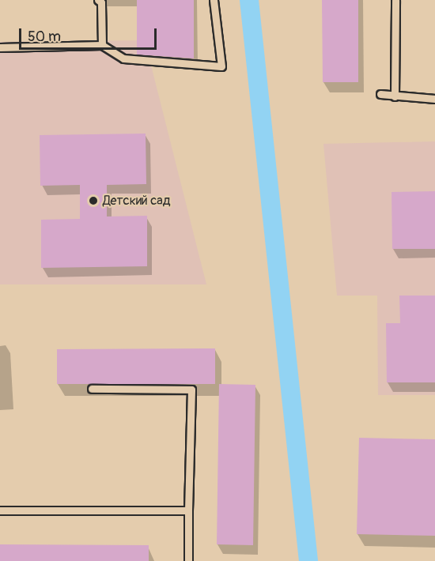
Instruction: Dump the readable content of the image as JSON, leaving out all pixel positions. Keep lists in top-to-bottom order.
{
  "places": ["Детский сад"],
  "scale_bar": "50 m"
}
